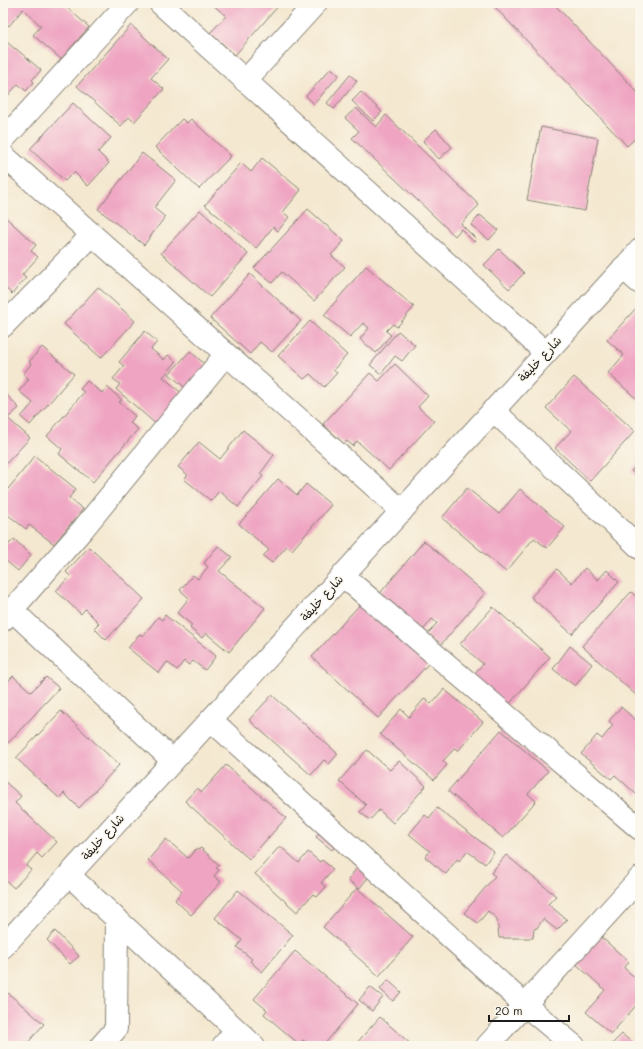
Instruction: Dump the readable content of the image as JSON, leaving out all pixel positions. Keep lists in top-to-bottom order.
{
  "streets": {
    "street": ["شارع خليفة"]
  },
  "scale_bar": "20 m"
}
